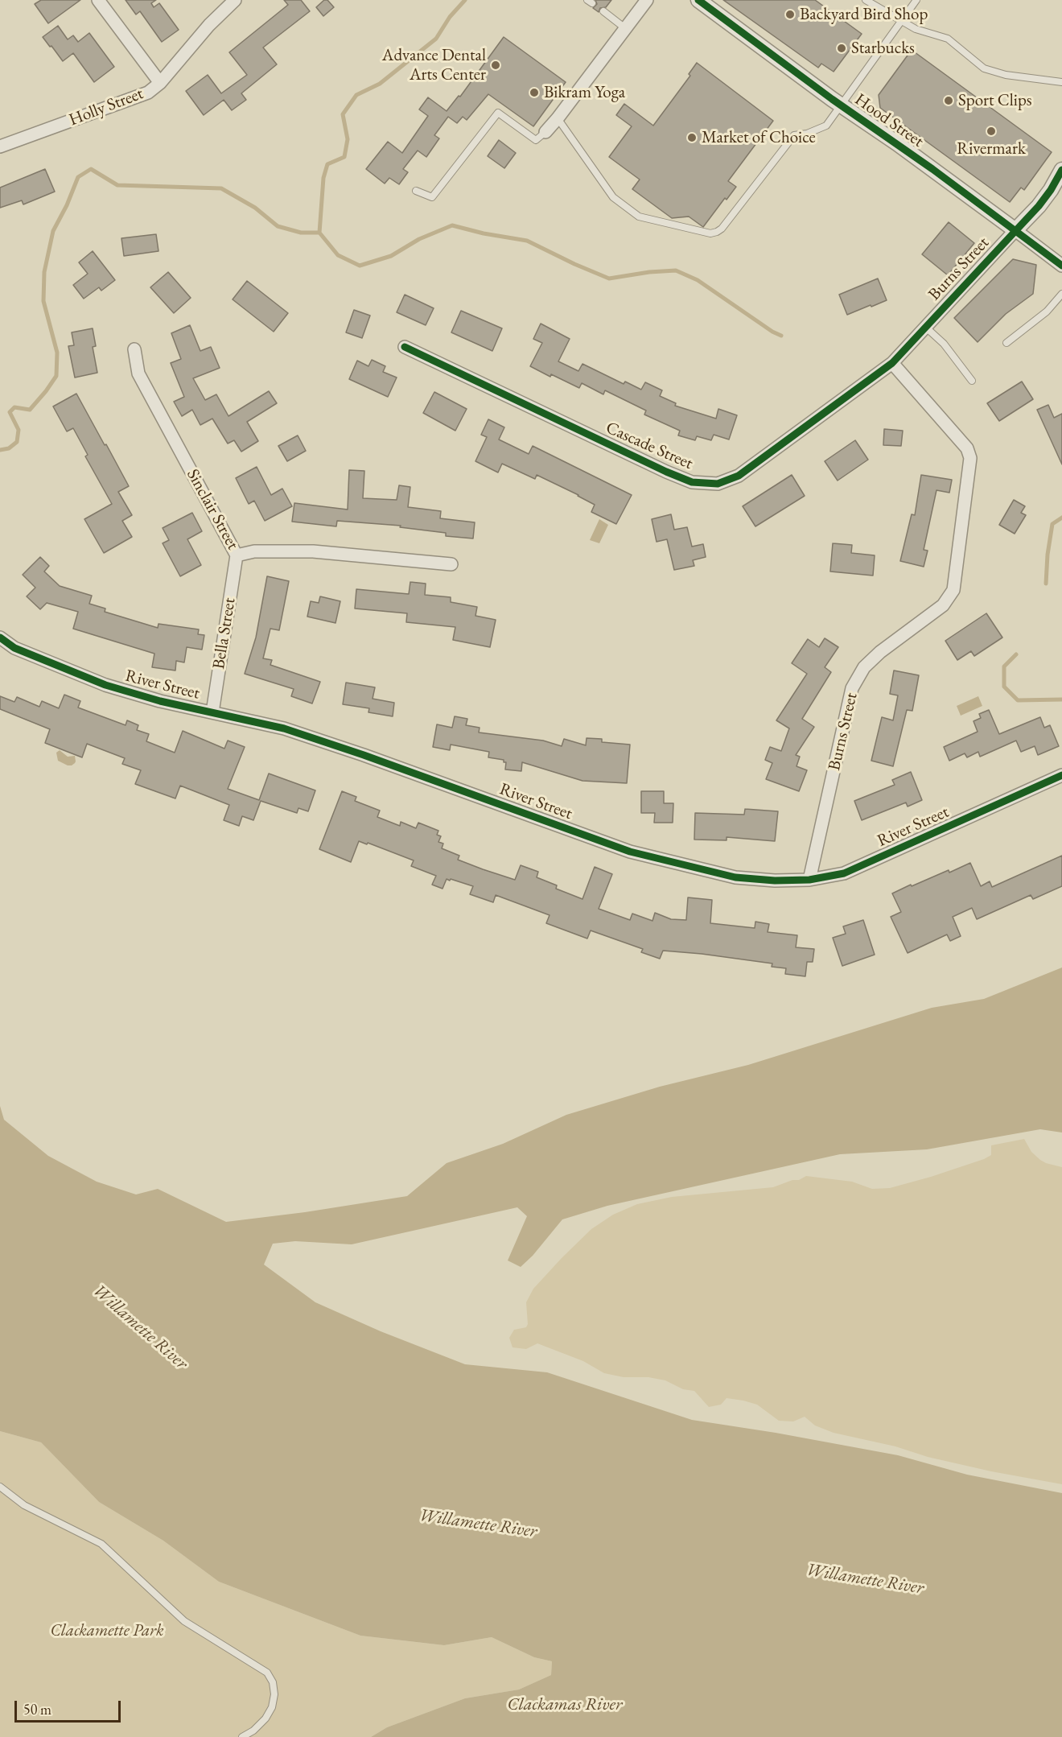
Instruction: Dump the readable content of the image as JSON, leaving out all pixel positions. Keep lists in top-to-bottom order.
{
  "streets": {
    "street": [
      "Holly Street",
      "Hood Street",
      "Burns Street",
      "Cascade Street",
      "Sinclair Street",
      "Bella Street",
      "River Street"
    ]
  },
  "crossings": [
    ["Hood Street", "Burns Street"],
    ["Burns Street", "Cascade Street"],
    ["Burns Street", "River Street"],
    ["Sinclair Street", "Bella Street"],
    ["Bella Street", "River Street"]
  ],
  "water": ["Willamette River", "Clackamas River"],
  "parks": ["Clackamette Park"],
  "places": [
    "Backyard Bird Shop",
    "Starbucks",
    "Advance Dental Arts Center",
    "Bikram Yoga",
    "Sport Clips",
    "Rivermark",
    "Market of Choice"
  ],
  "scale_bar": "50 m"
}
